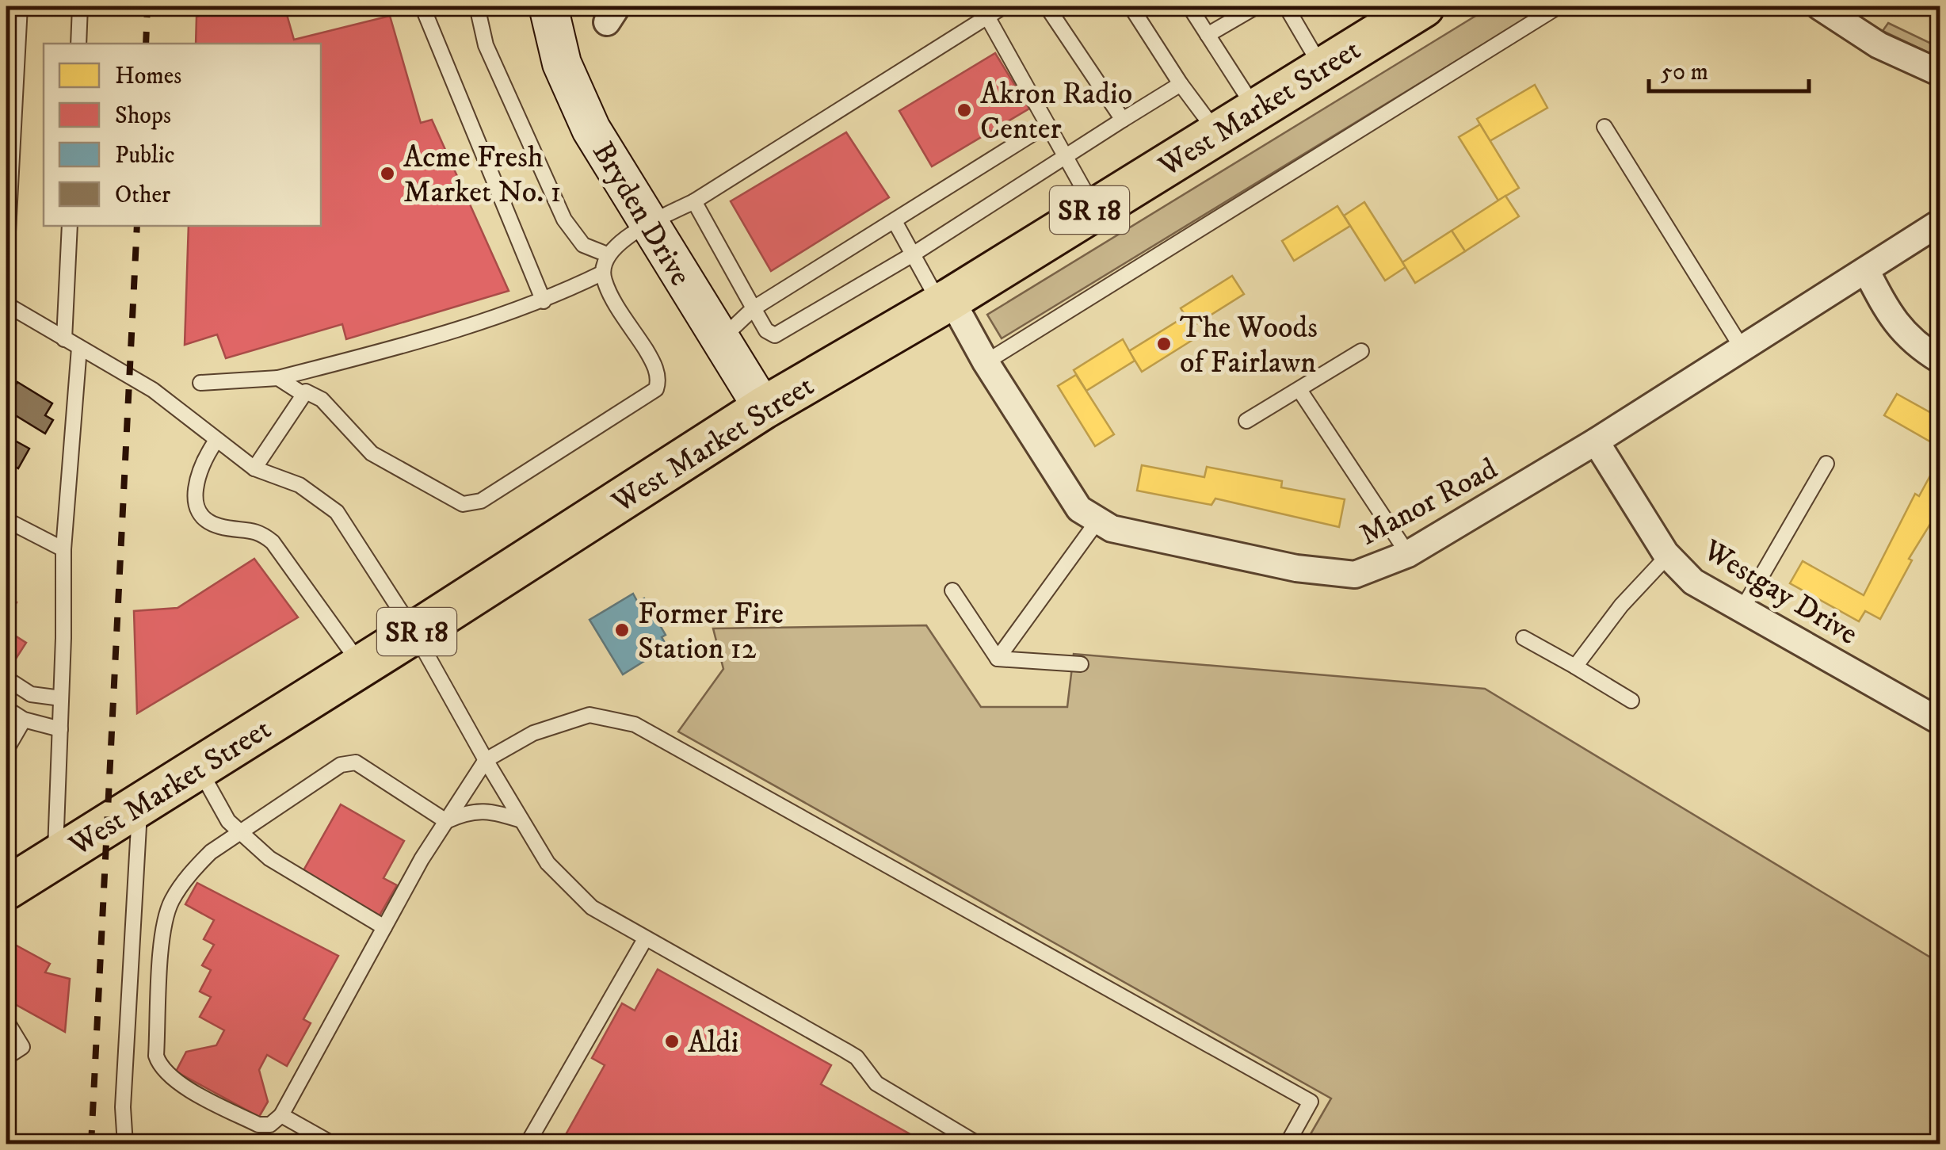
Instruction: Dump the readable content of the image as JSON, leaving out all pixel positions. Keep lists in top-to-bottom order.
{
  "streets": {
    "main road": ["West Market Street", "SR 18"],
    "street": ["Bryden Drive", "Manor Road", "Westgay Drive"]
  },
  "crossings": [
    ["West Market Street", "Bryden Drive"],
    ["West Market Street", "Manor Road"],
    ["Manor Road", "Westgay Drive"]
  ],
  "places": [
    "Akron Radio Center",
    "Acme Fresh Market No. 1",
    "The Woods of Fairlawn",
    "Former Fire Station 12",
    "Aldi"
  ],
  "legend": [
    "Homes",
    "Shops",
    "Public",
    "Other"
  ],
  "scale_bar": "50 m"
}
